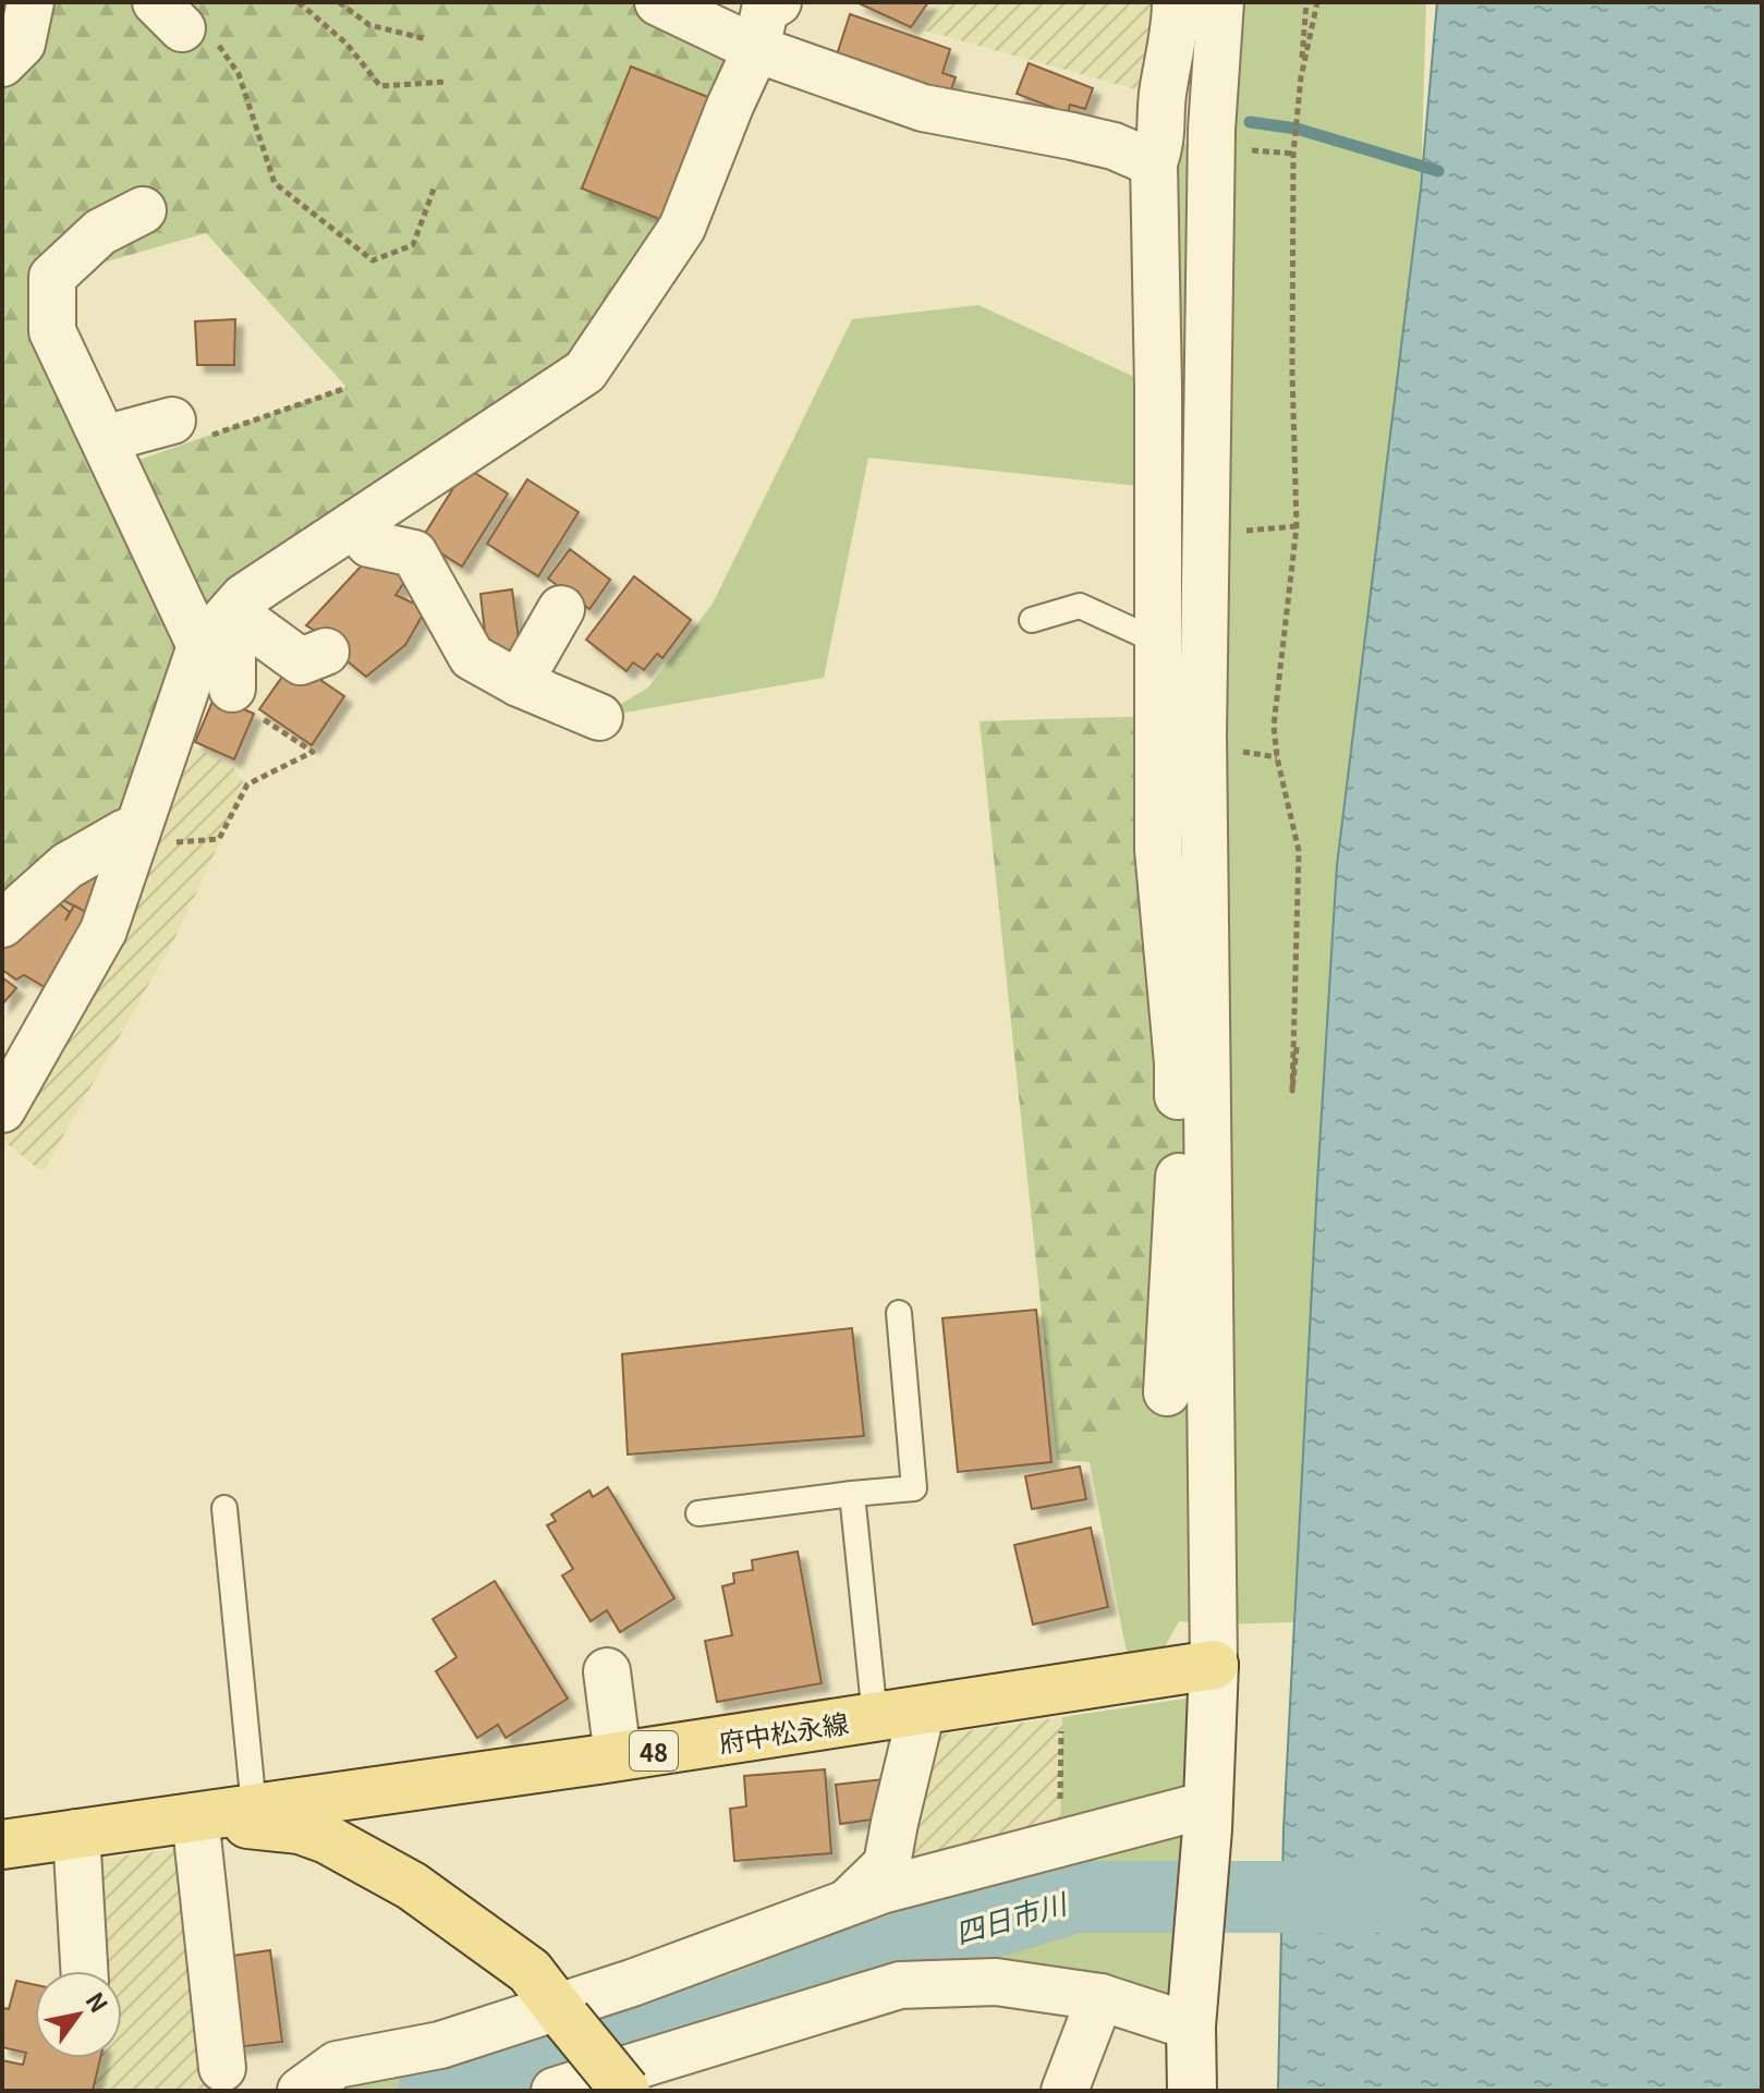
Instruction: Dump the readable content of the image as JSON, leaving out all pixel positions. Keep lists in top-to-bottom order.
{
  "streets": {
    "main road": ["府中松永線", "48"]
  },
  "water": ["四日市川"],
  "north": "top right"
}
